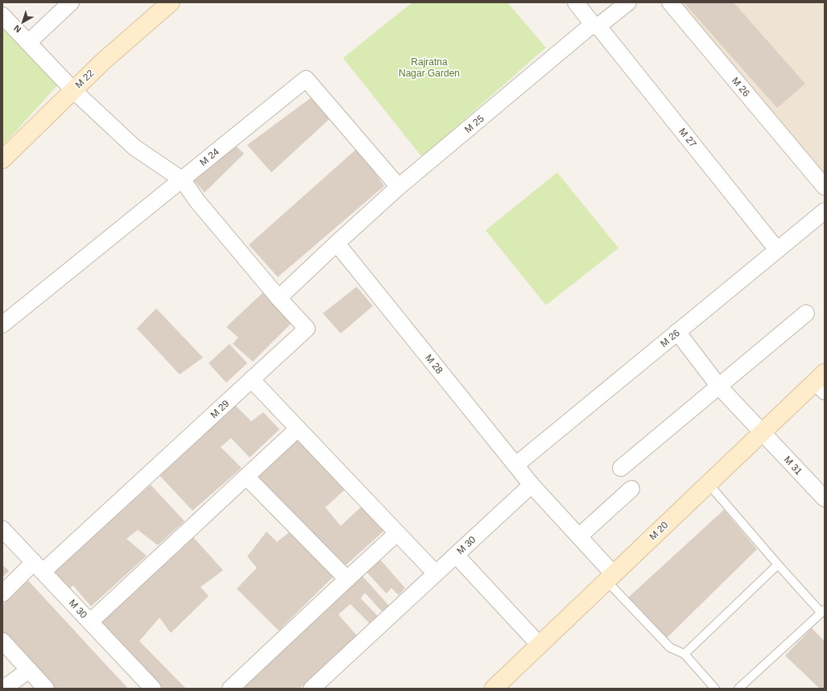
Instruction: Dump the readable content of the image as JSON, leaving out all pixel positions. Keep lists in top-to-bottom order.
{
  "streets": {
    "street": [
      "M 22",
      "M 26",
      "M 25",
      "M 27",
      "M 24",
      "M 28",
      "M 29",
      "M 31",
      "M 20",
      "M 30"
    ]
  },
  "crossings": [
    ["M 26", "M 27"],
    ["M 26", "M 28"],
    ["M 26", "M 31"],
    ["M 25", "M 27"],
    ["M 25", "M 24"],
    ["M 25", "M 28"],
    ["M 28", "M 30"],
    ["M 29", "M 30"],
    ["M 31", "M 20"]
  ],
  "parks": ["Rajratna Nagar Garden"],
  "north": "bottom left"
}
